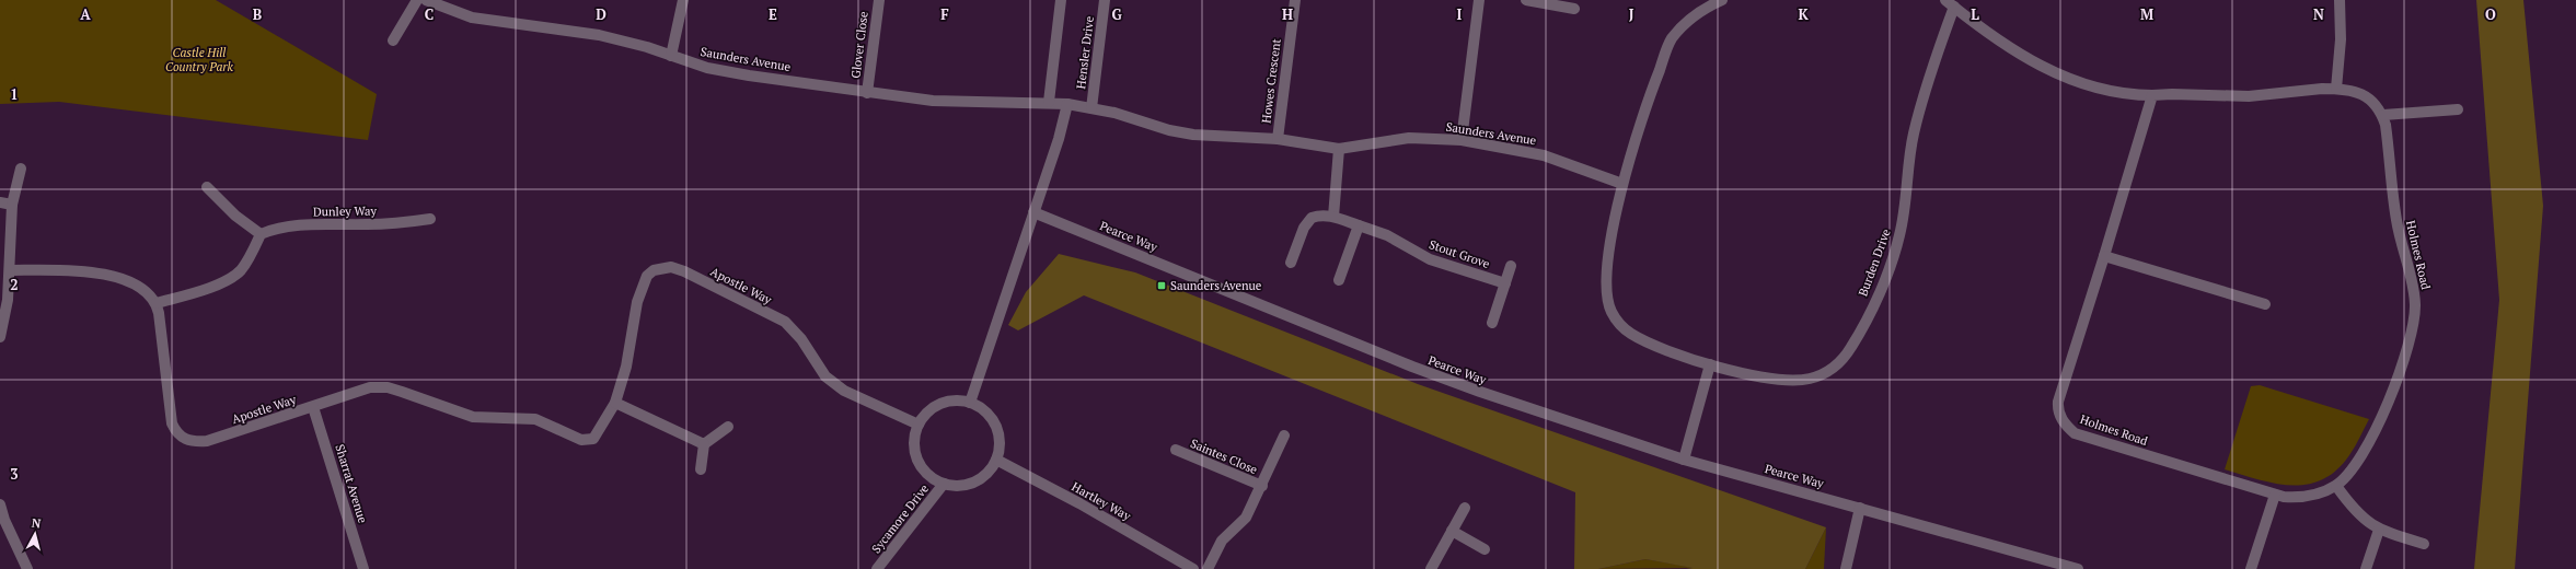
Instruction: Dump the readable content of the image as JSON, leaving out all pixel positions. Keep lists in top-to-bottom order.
{
  "streets": {
    "street": [
      "Glover Close",
      "Hensler Drive",
      "Saunders Avenue",
      "Howes Crescent",
      "Dunley Way",
      "Pearce Way",
      "Stout Grove",
      "Holmes Road",
      "Burden Drive",
      "Apostle Way",
      "Saintes Close",
      "Sharrat Avenue",
      "Hartley Way",
      "Sycamore Drive"
    ]
  },
  "crossings": [
    ["Glover Close", "Saunders Avenue"],
    ["Hensler Drive", "Saunders Avenue"],
    ["Saunders Avenue", "Howes Crescent"],
    ["Saunders Avenue", "Burden Drive"],
    ["Holmes Road", "Burden Drive"],
    ["Apostle Way", "Sharrat Avenue"],
    ["Apostle Way", "Hartley Way"],
    ["Apostle Way", "Sycamore Drive"],
    ["Hartley Way", "Sycamore Drive"]
  ],
  "parks": ["Castle Hill Country Park"],
  "places": {
    "transit": ["Saunders Avenue"]
  },
  "north": "top",
  "grid": {
    "columns": [
      "A",
      "B",
      "C",
      "D",
      "E",
      "F",
      "G",
      "H",
      "I",
      "J",
      "K",
      "L",
      "M",
      "N",
      "O"
    ],
    "rows": ["1", "2", "3"]
  }
}
